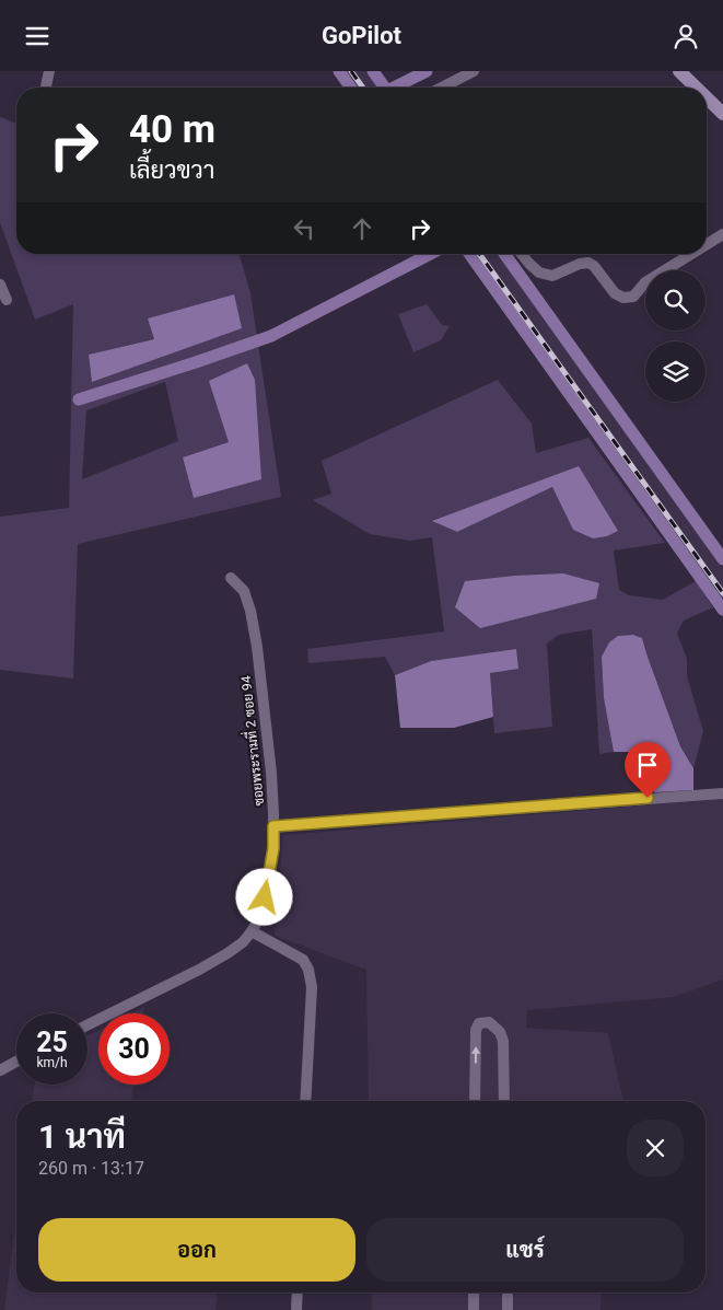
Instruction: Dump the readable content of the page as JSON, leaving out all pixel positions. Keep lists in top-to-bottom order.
{
  "streets": {
    "street": ["ซอยพระรามที่ 2 ซอย 94"]
  },
  "page": {
    "header": "GoPilot",
    "turn": ["40 m", "เลี้ยวขวา"],
    "speed": "25 km/h",
    "limit": "30",
    "heading": ["1 นาที", "260 m · 13:17"],
    "buttons": ["ออก", "แชร์"]
  }
}
